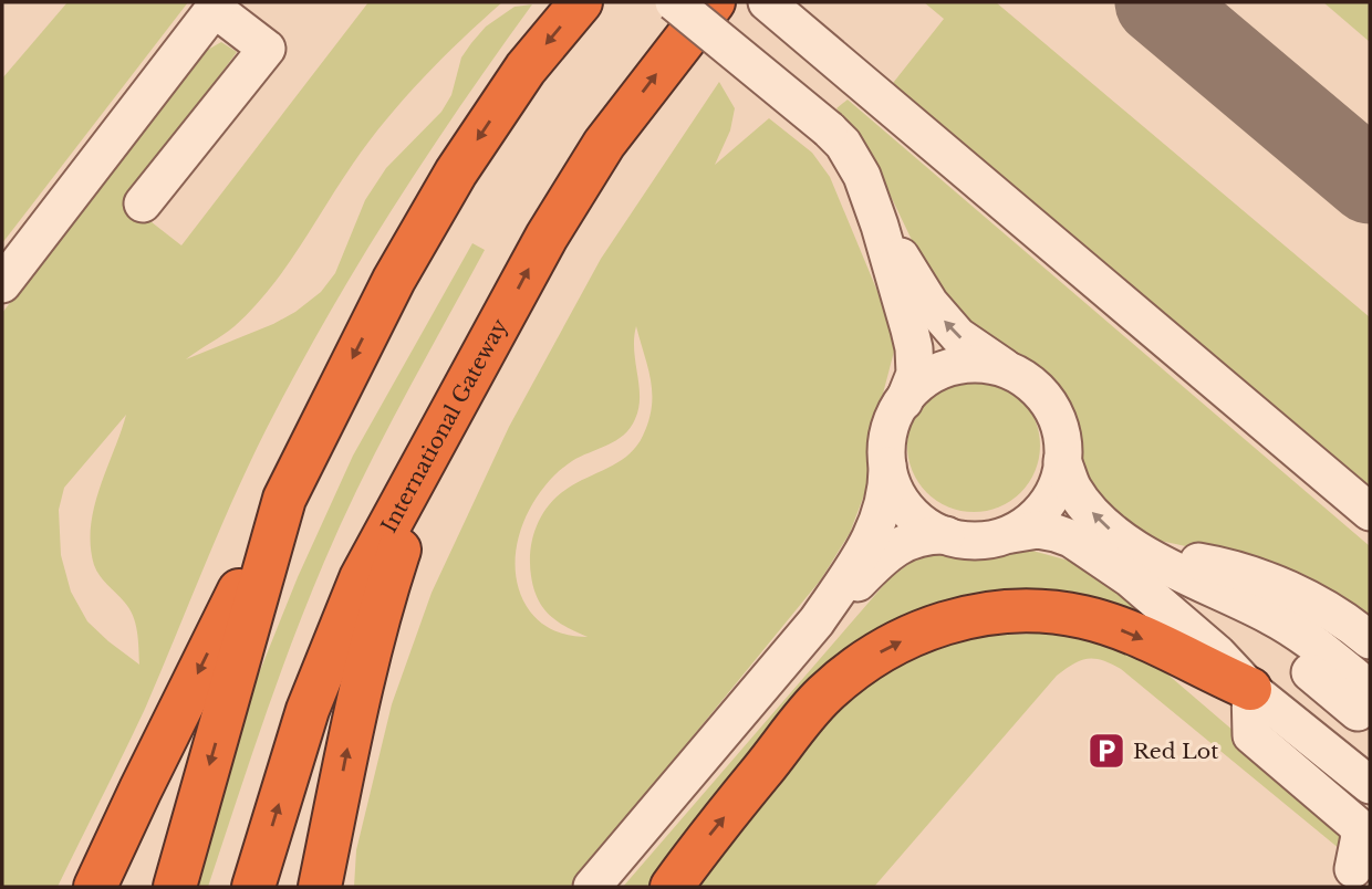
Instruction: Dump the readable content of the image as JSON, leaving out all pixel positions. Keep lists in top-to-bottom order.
{
  "streets": {
    "highway": ["International Gateway"]
  },
  "places": {
    "parking": ["Red Lot"]
  }
}
